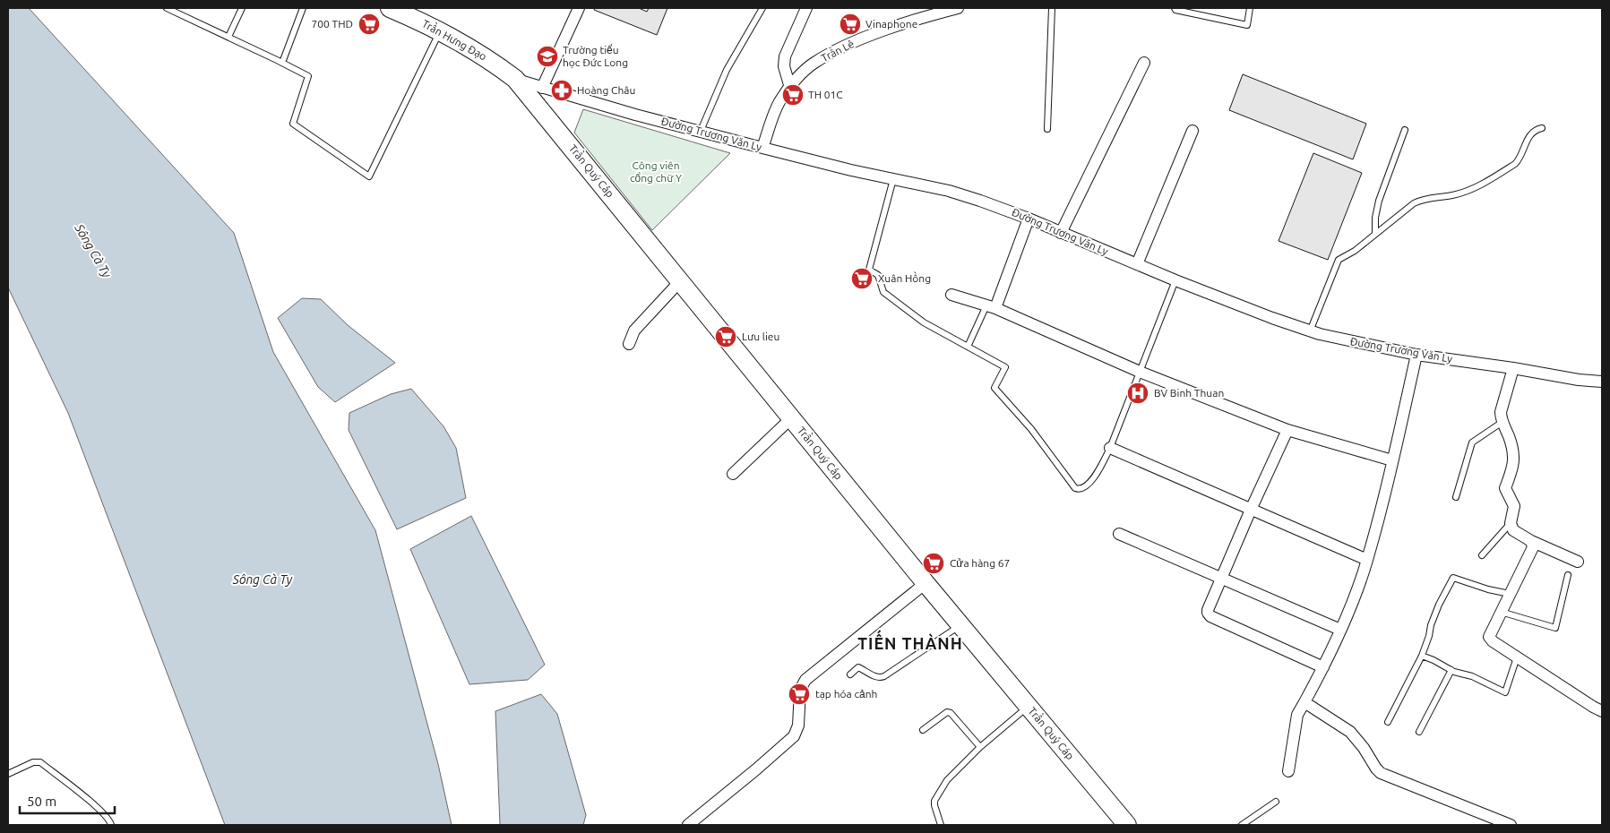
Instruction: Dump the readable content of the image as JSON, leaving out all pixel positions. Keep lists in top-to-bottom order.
{
  "streets": {
    "main road": ["Trần Hưng Đạo", "Trần Quý Cáp"],
    "street": ["Trần Lê", "Đường Trương Văn Ly"]
  },
  "crossings": [
    ["Trần Hưng Đạo", "Đường Trương Văn Ly"],
    ["Trần Hưng Đạo", "Trần Quý Cáp"],
    ["Trần Lê", "Đường Trương Văn Ly"],
    ["Đường Trương Văn Ly", "Trần Quý Cáp"]
  ],
  "districts": ["TIẾN THÀNH"],
  "water": ["Sông Cà Ty"],
  "parks": ["Công viên cổng chữ Y"],
  "places": {
    "supermarket": [
      "700 THD",
      "Vinaphone",
      "TH 01C",
      "Xuân Hồng",
      "Lưu lieu",
      "Cửa hàng 67",
      "tạp hóa cảnh"
    ],
    "school or university": ["Trường tiểu học Đức Long"],
    "pharmacy": ["Hoàng Châu"],
    "hospital": ["BV Binh Thuan"]
  },
  "scale_bar": "50 m"
}
